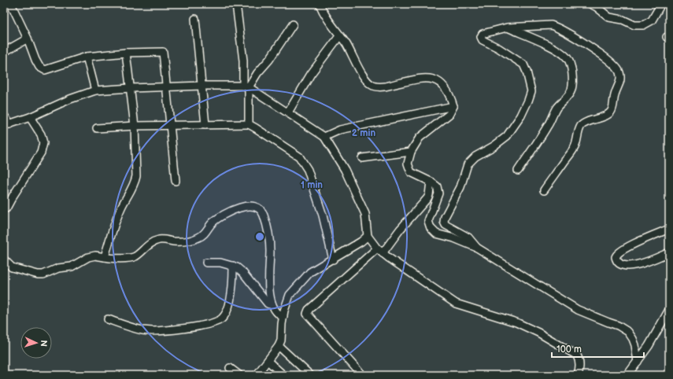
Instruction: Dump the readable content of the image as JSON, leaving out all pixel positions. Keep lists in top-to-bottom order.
{
  "scale_bar": "100 m",
  "north": "right",
  "rings": ["2 min", "1 min"]
}
